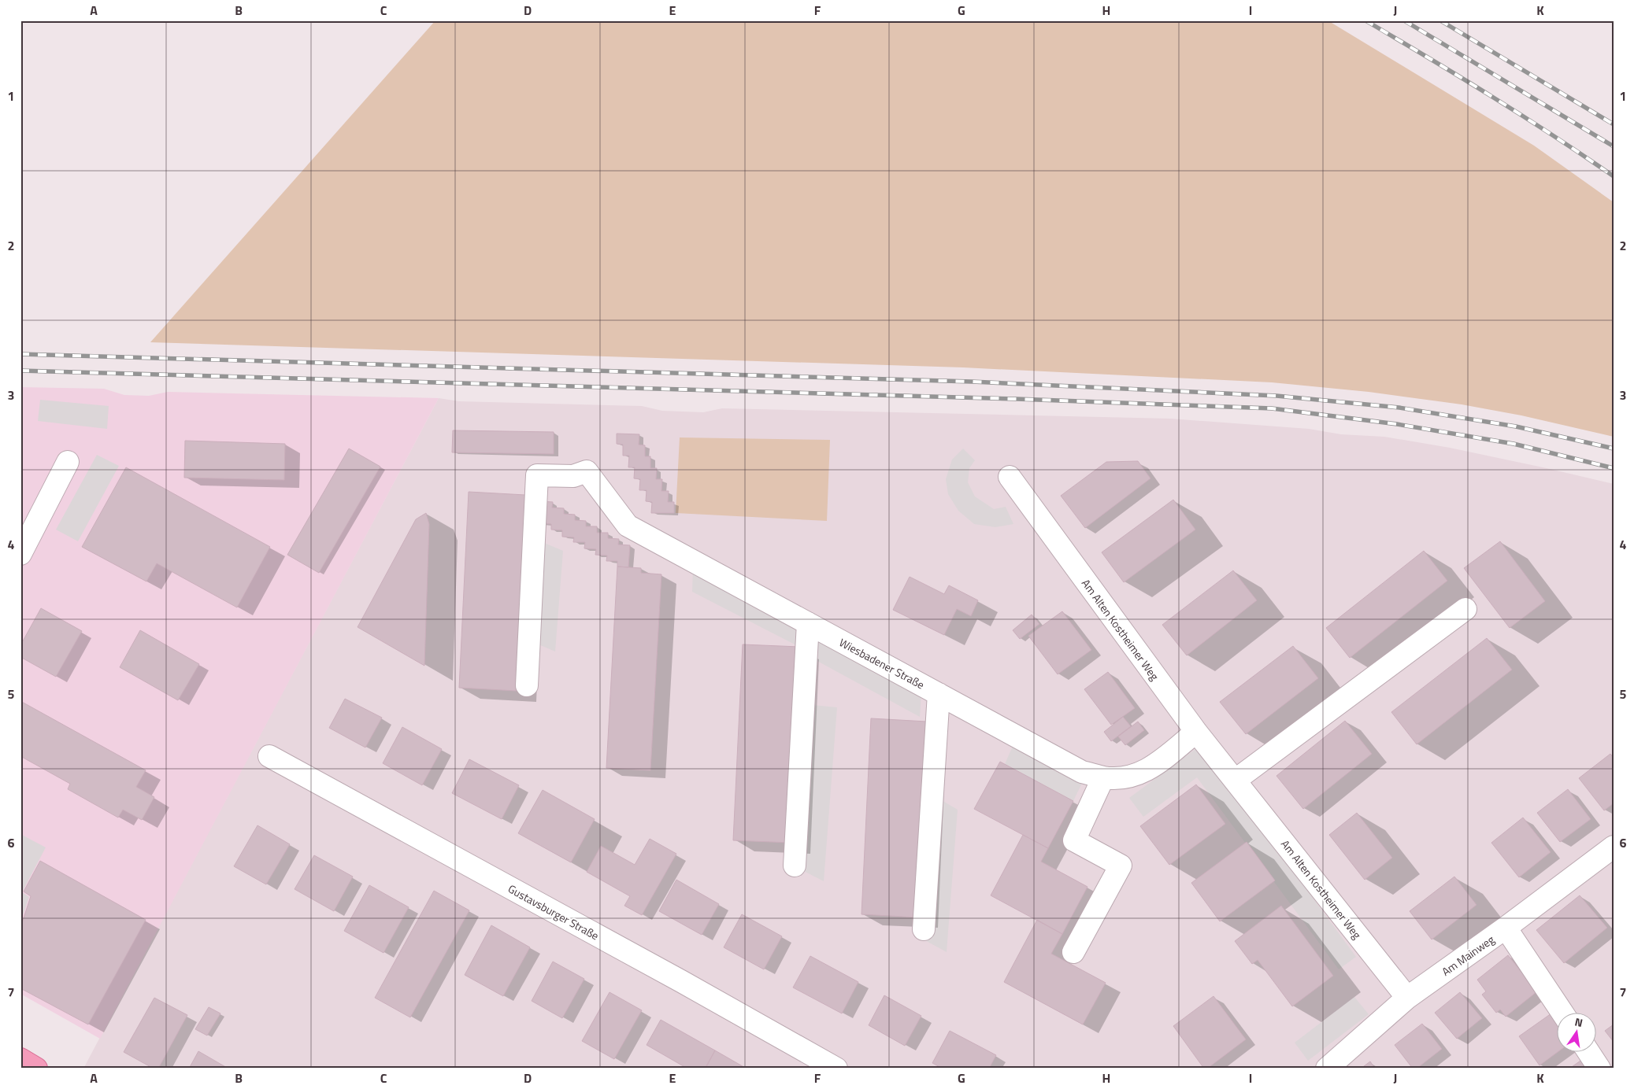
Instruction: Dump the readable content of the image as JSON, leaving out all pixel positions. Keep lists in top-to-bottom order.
{
  "streets": {
    "street": [
      "Am Alten Kostheimer Weg",
      "Wiesbadener Straße",
      "Gustavsburger Straße",
      "Am Mainweg"
    ]
  },
  "crossings": [
    ["Am Alten Kostheimer Weg", "Wiesbadener Straße"],
    ["Am Alten Kostheimer Weg", "Am Mainweg"]
  ],
  "north": "top",
  "grid": {
    "columns": [
      "A",
      "B",
      "C",
      "D",
      "E",
      "F",
      "G",
      "H",
      "I",
      "J",
      "K"
    ],
    "rows": [
      "1",
      "2",
      "3",
      "4",
      "5",
      "6",
      "7"
    ]
  }
}
